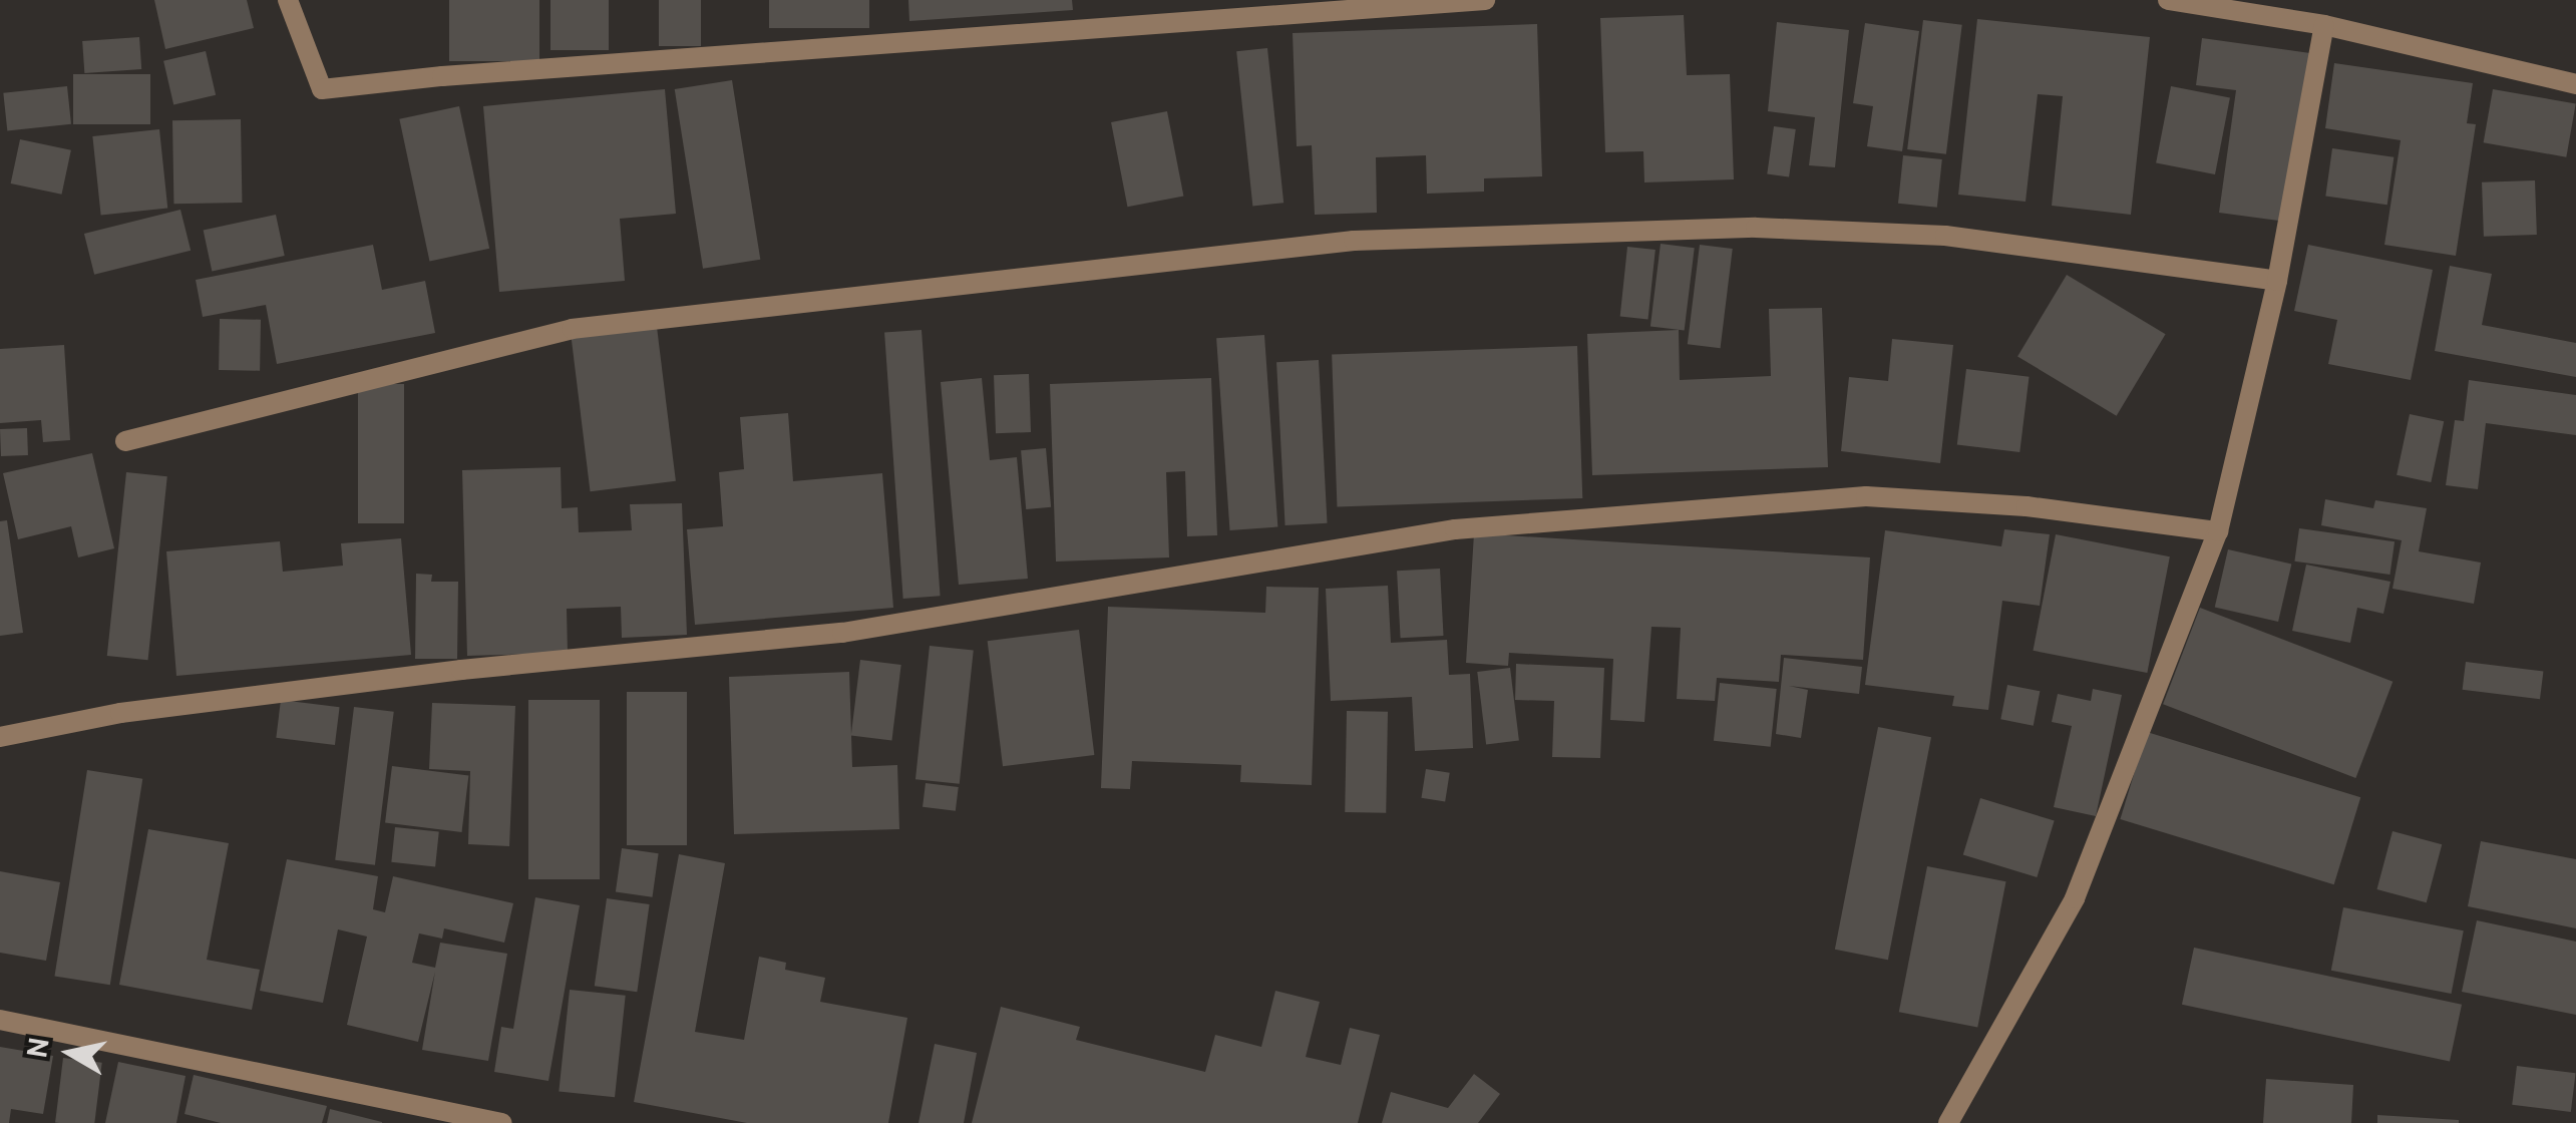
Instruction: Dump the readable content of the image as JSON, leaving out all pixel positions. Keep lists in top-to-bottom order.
{
  "north": "left"
}
